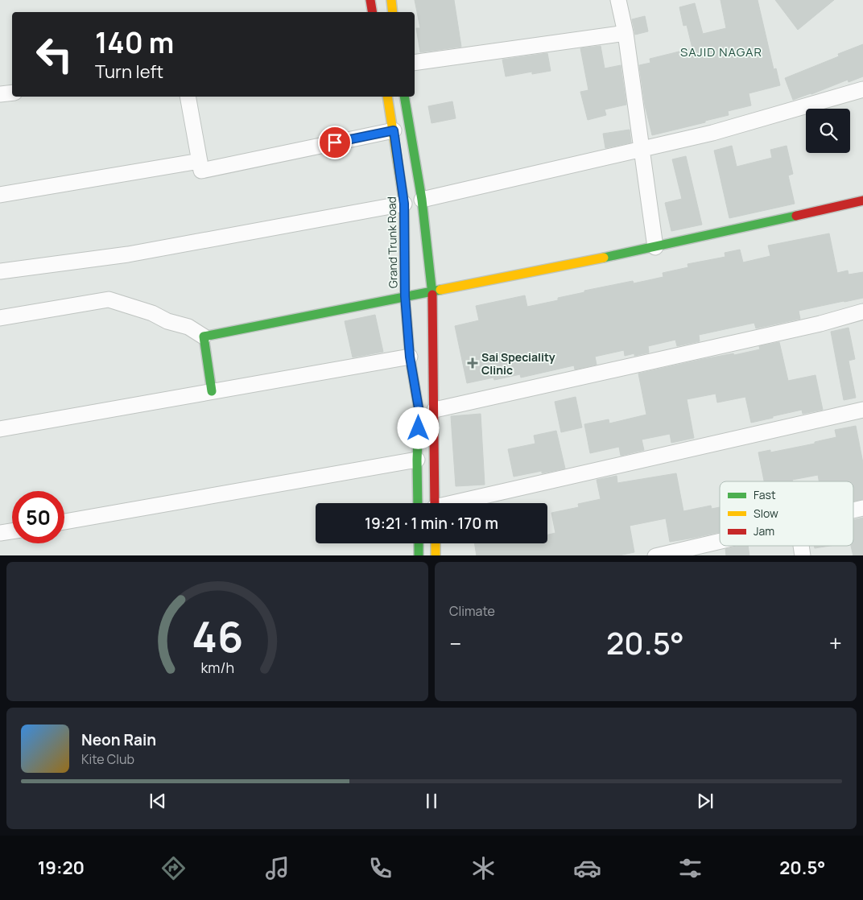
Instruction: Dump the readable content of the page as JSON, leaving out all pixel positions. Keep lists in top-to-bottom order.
{
  "streets": {
    "main road": ["Grand Trunk Road"]
  },
  "districts": ["SAJID NAGAR"],
  "places": {
    "health": ["Sai Speciality Clinic"]
  },
  "legend": ["Fast", "Slow", "Jam"],
  "page": {
    "turn": ["140 m", "Turn left"],
    "limit": "50",
    "trip": "19:21 · 1 min · 170 m",
    "tile": "Climate",
    "heat": ["−", "20.5°", "+"],
    "song": ["Neon Rain", "Kite Club"],
    "tabs": ["19:20", "20.5°"],
    "gauge": ["46", "km/h"]
  }
}
